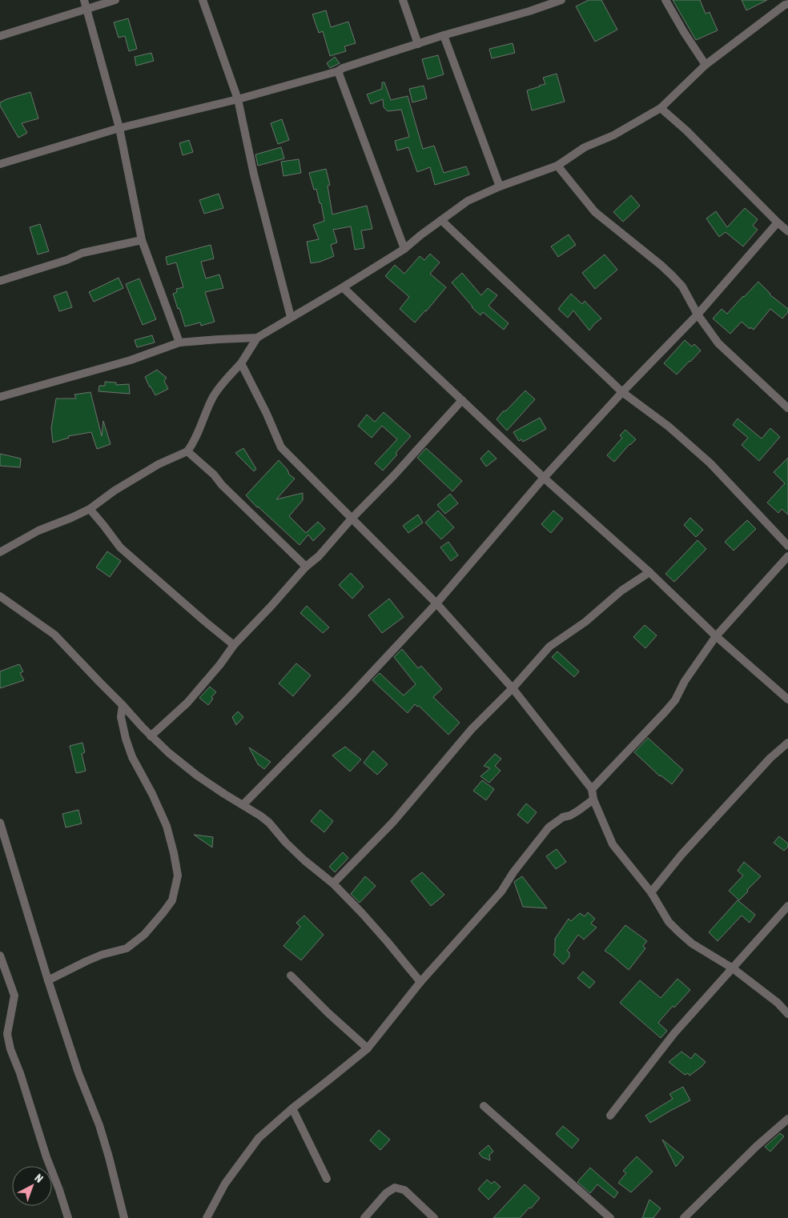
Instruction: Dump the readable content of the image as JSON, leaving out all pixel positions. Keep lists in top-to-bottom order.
{
  "north": "top right"
}
